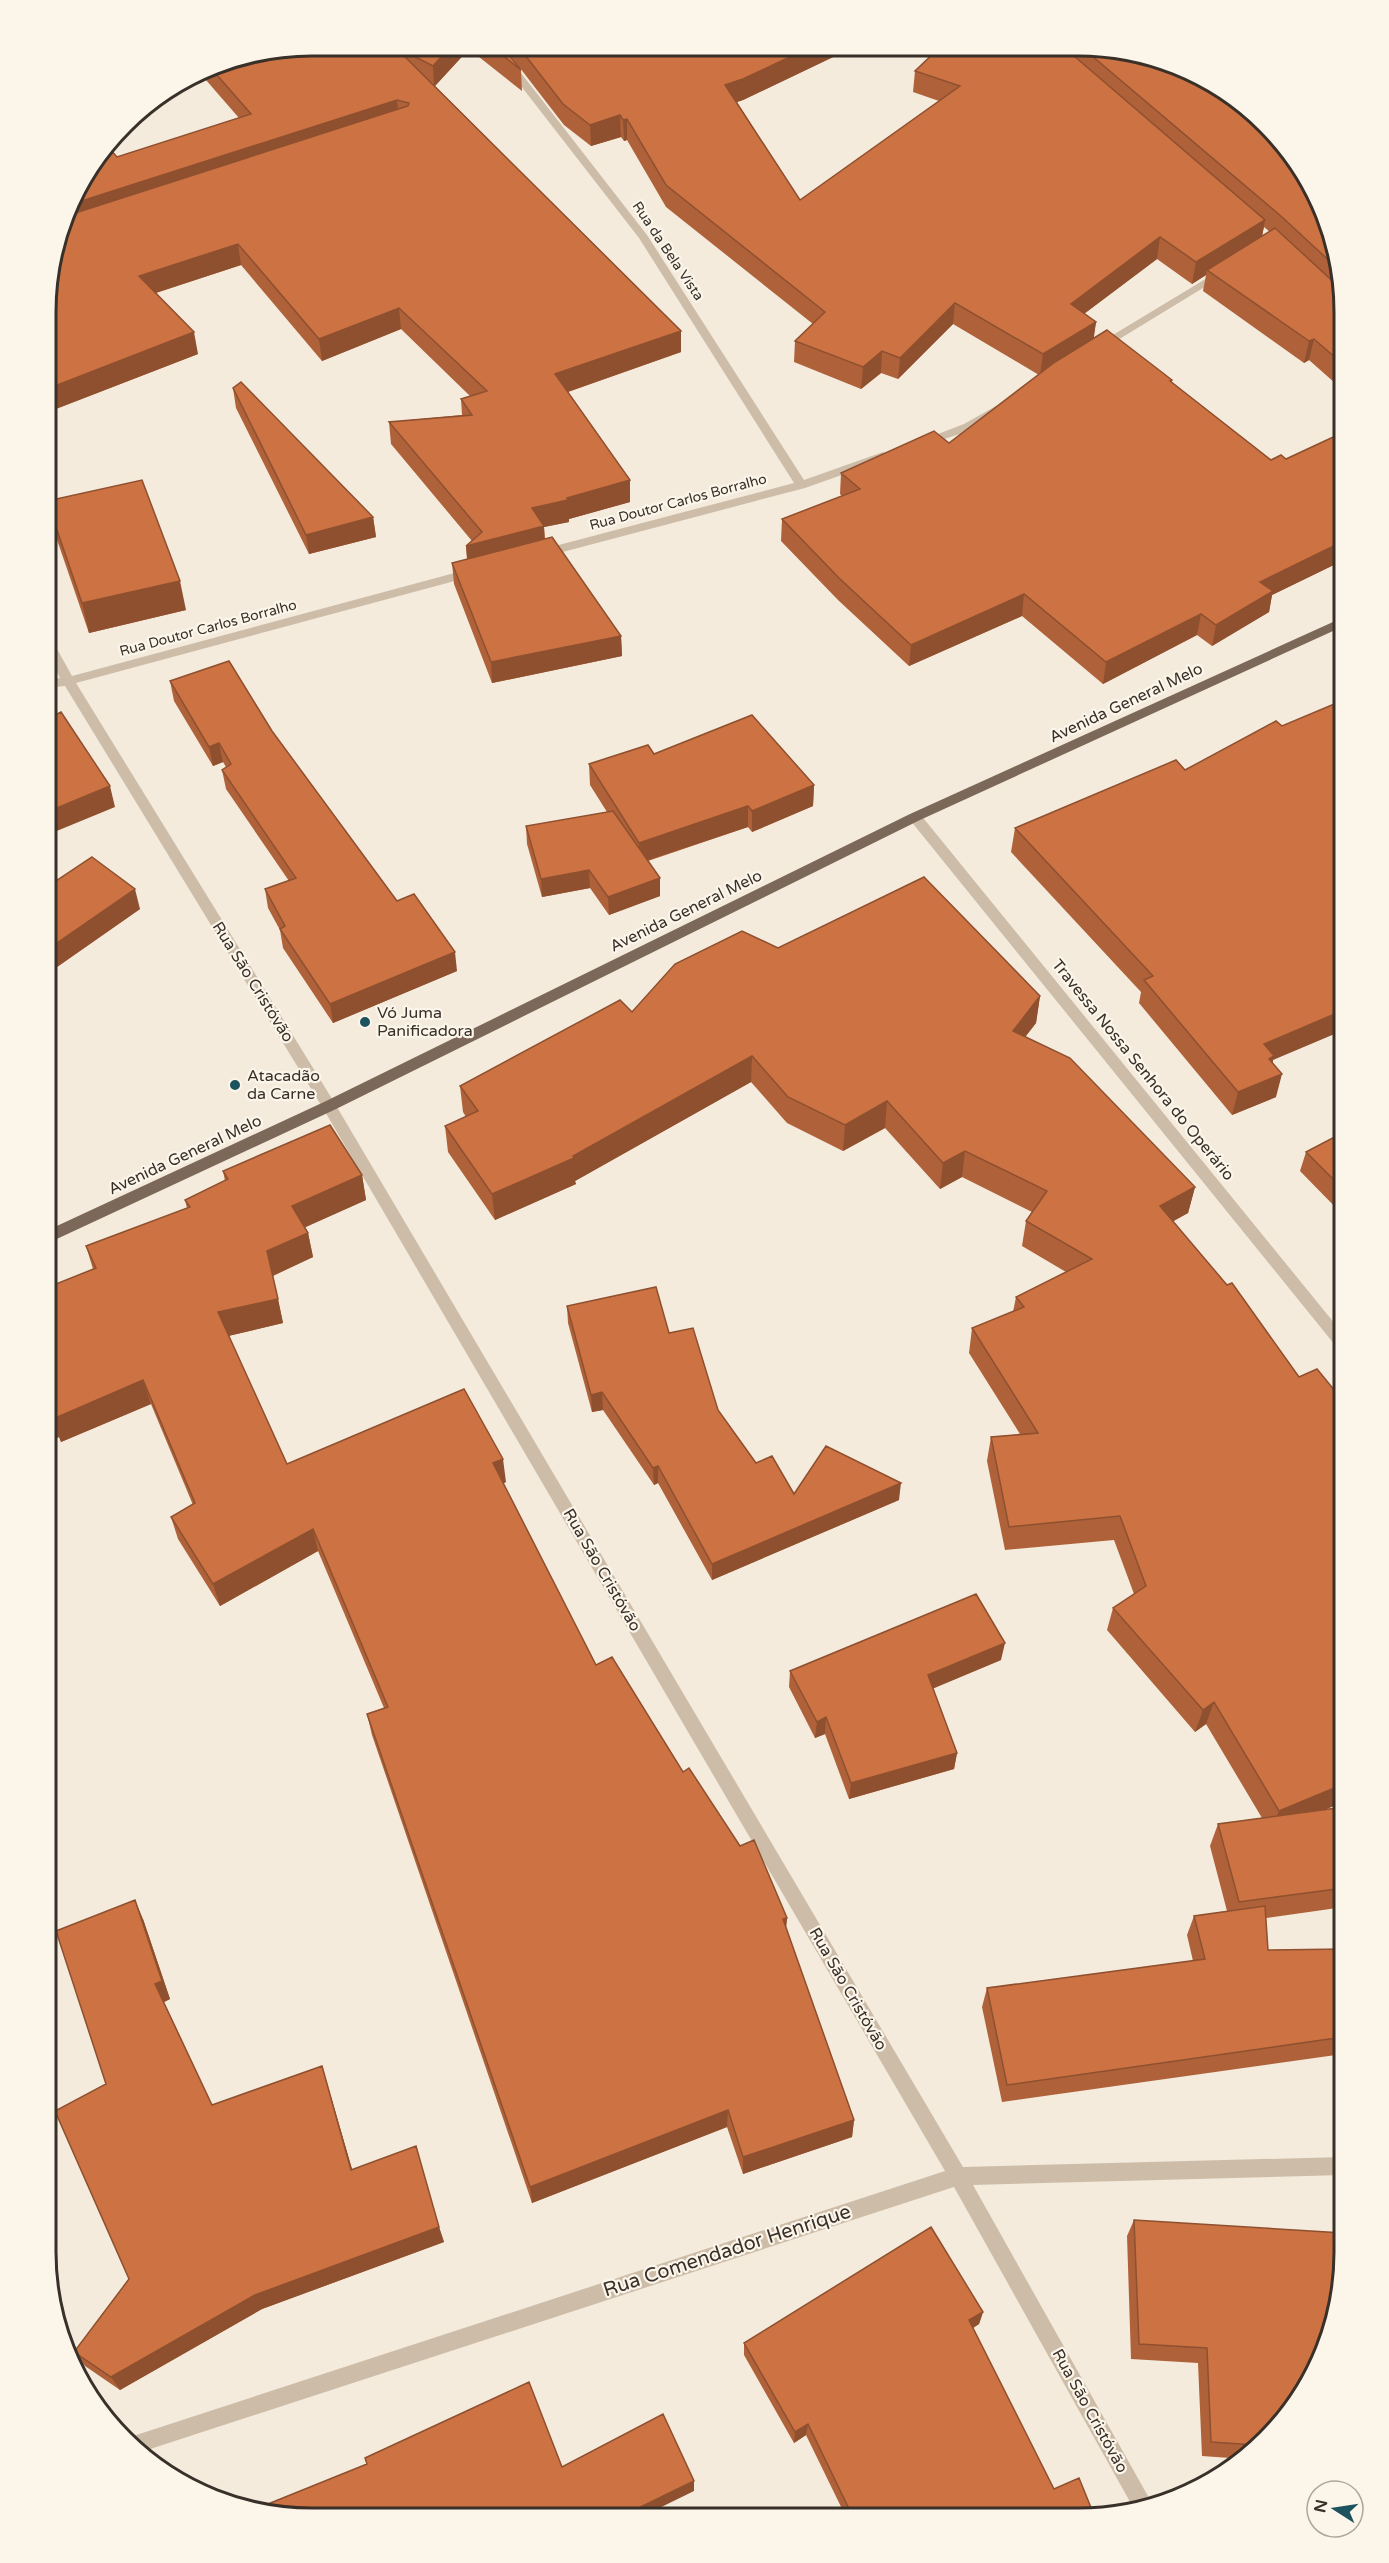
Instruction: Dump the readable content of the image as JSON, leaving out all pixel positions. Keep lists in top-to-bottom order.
{
  "streets": {
    "main road": ["Avenida General Melo"],
    "street": [
      "Rua da Bela Vista",
      "Rua Doutor Carlos Borralho",
      "Rua São Cristóvão",
      "Travessa Nossa Senhora do Operário",
      "Rua Comendador Henrique"
    ]
  },
  "crossings": [
    ["Rua da Bela Vista", "Rua Doutor Carlos Borralho"],
    ["Rua Doutor Carlos Borralho", "Rua São Cristóvão"],
    ["Avenida General Melo", "Rua São Cristóvão"],
    ["Avenida General Melo", "Travessa Nossa Senhora do Operário"],
    ["Rua São Cristóvão", "Rua Comendador Henrique"]
  ],
  "places": ["Vó Juma Panificadora", "Atacadão da Carne"],
  "north": "left"
}
